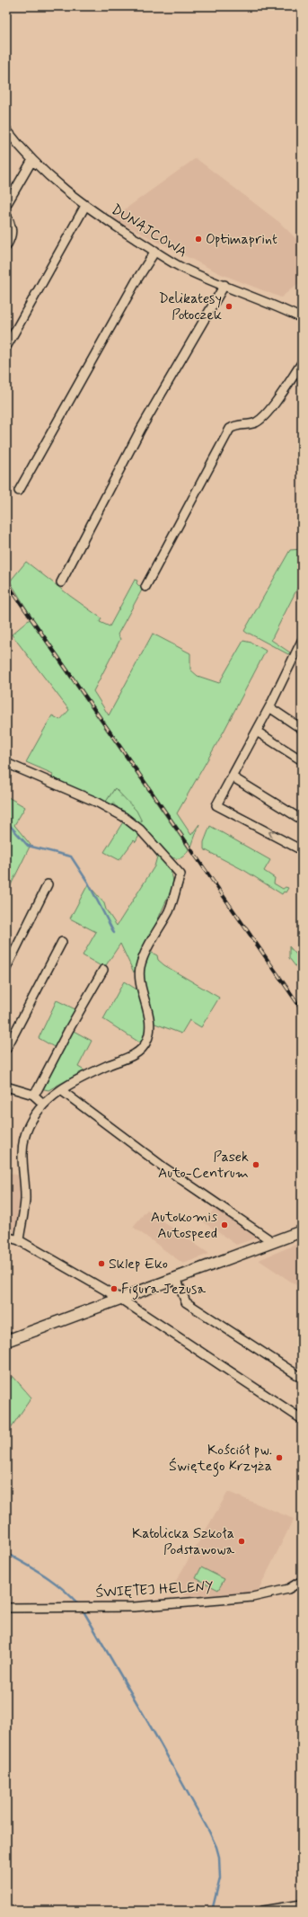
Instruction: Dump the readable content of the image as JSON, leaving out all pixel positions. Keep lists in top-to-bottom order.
{
  "streets": {
    "street": ["DUNAJCOWA", "ŚWIĘTEJ HELENY"]
  },
  "places": [
    "Optimaprint",
    "Delikatesy Potoczek",
    "Pasek Auto-Centrum",
    "Autokomis Autospeed",
    "Sklep Eko",
    "Figura Jezusa",
    "Kościół pw. Świętego Krzyża",
    "Katolicka Szkoła Podstawowa"
  ]
}
